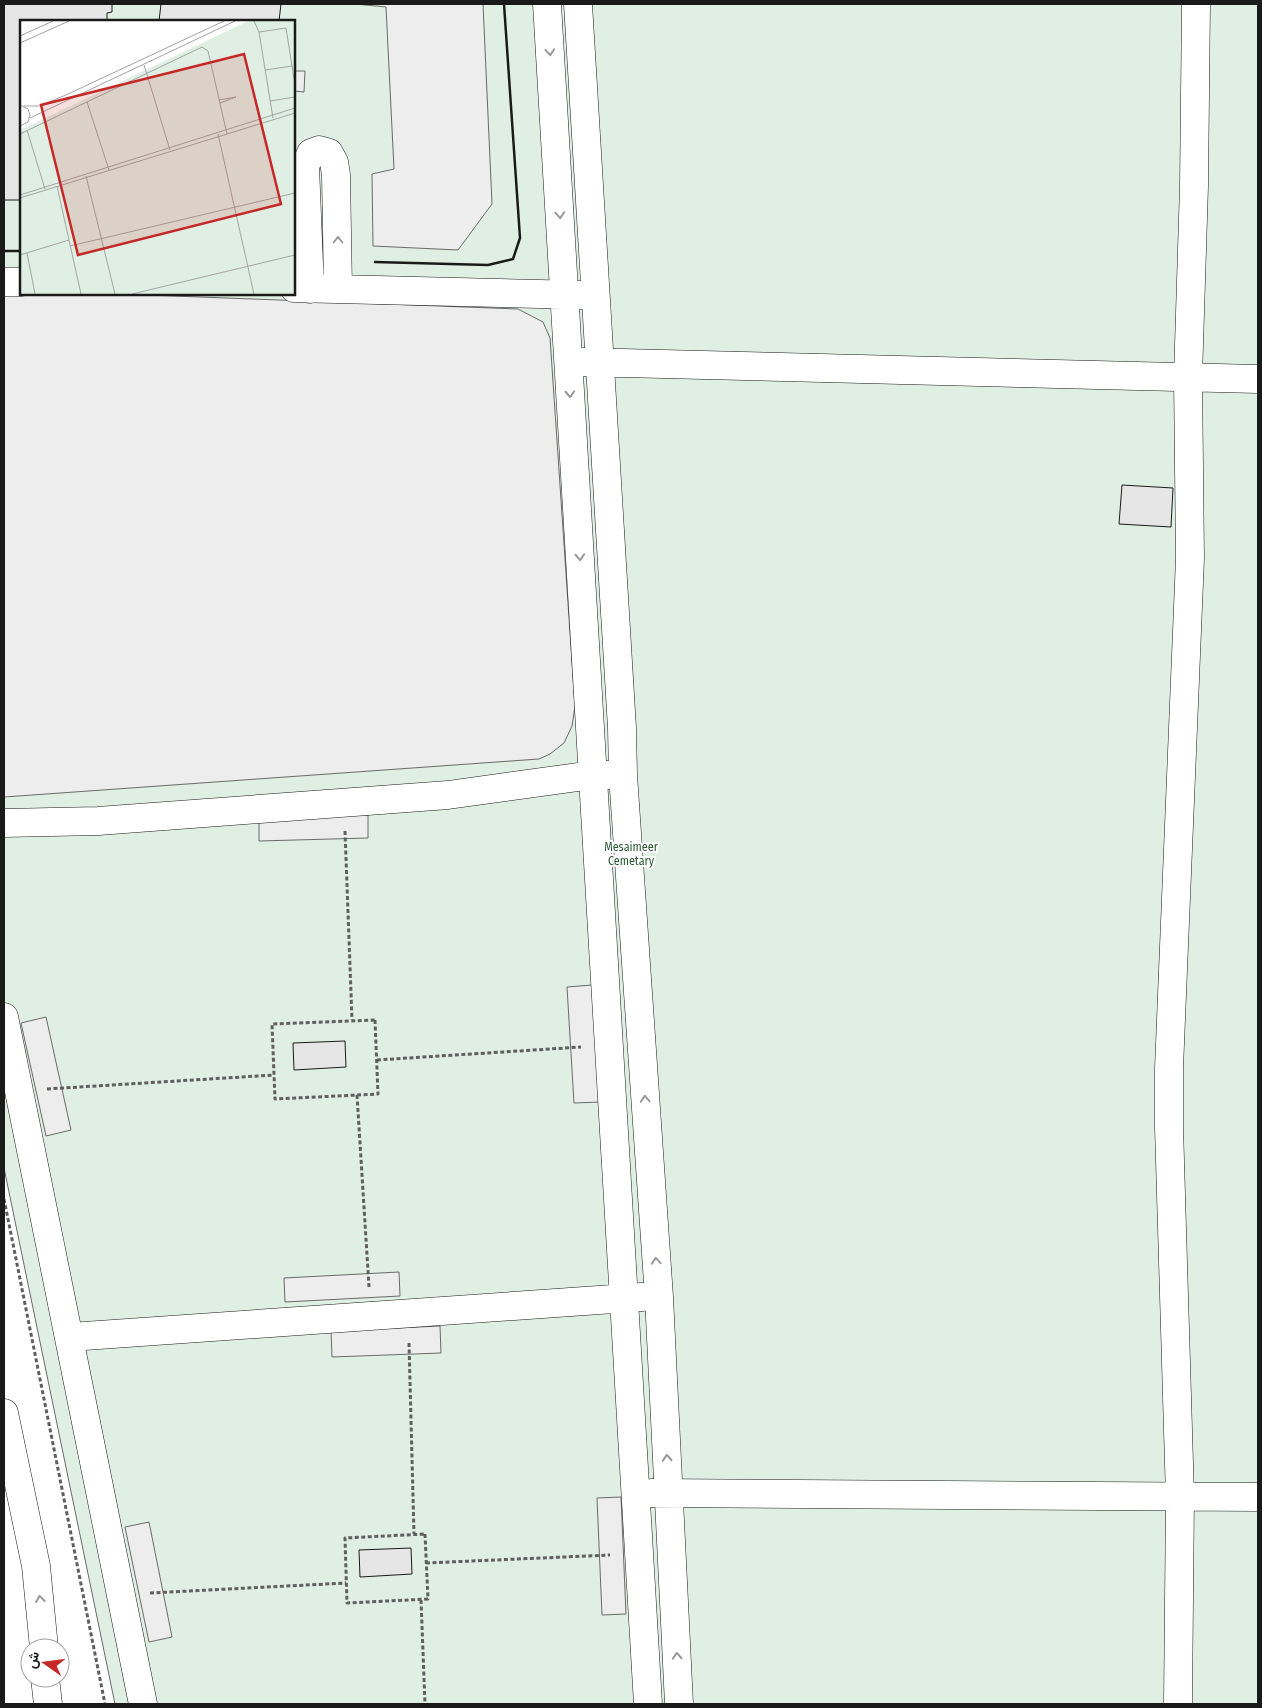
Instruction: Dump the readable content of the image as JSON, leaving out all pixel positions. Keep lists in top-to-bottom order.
{
  "parks": ["Mesaimeer Cemetary"],
  "north": "left"
}
